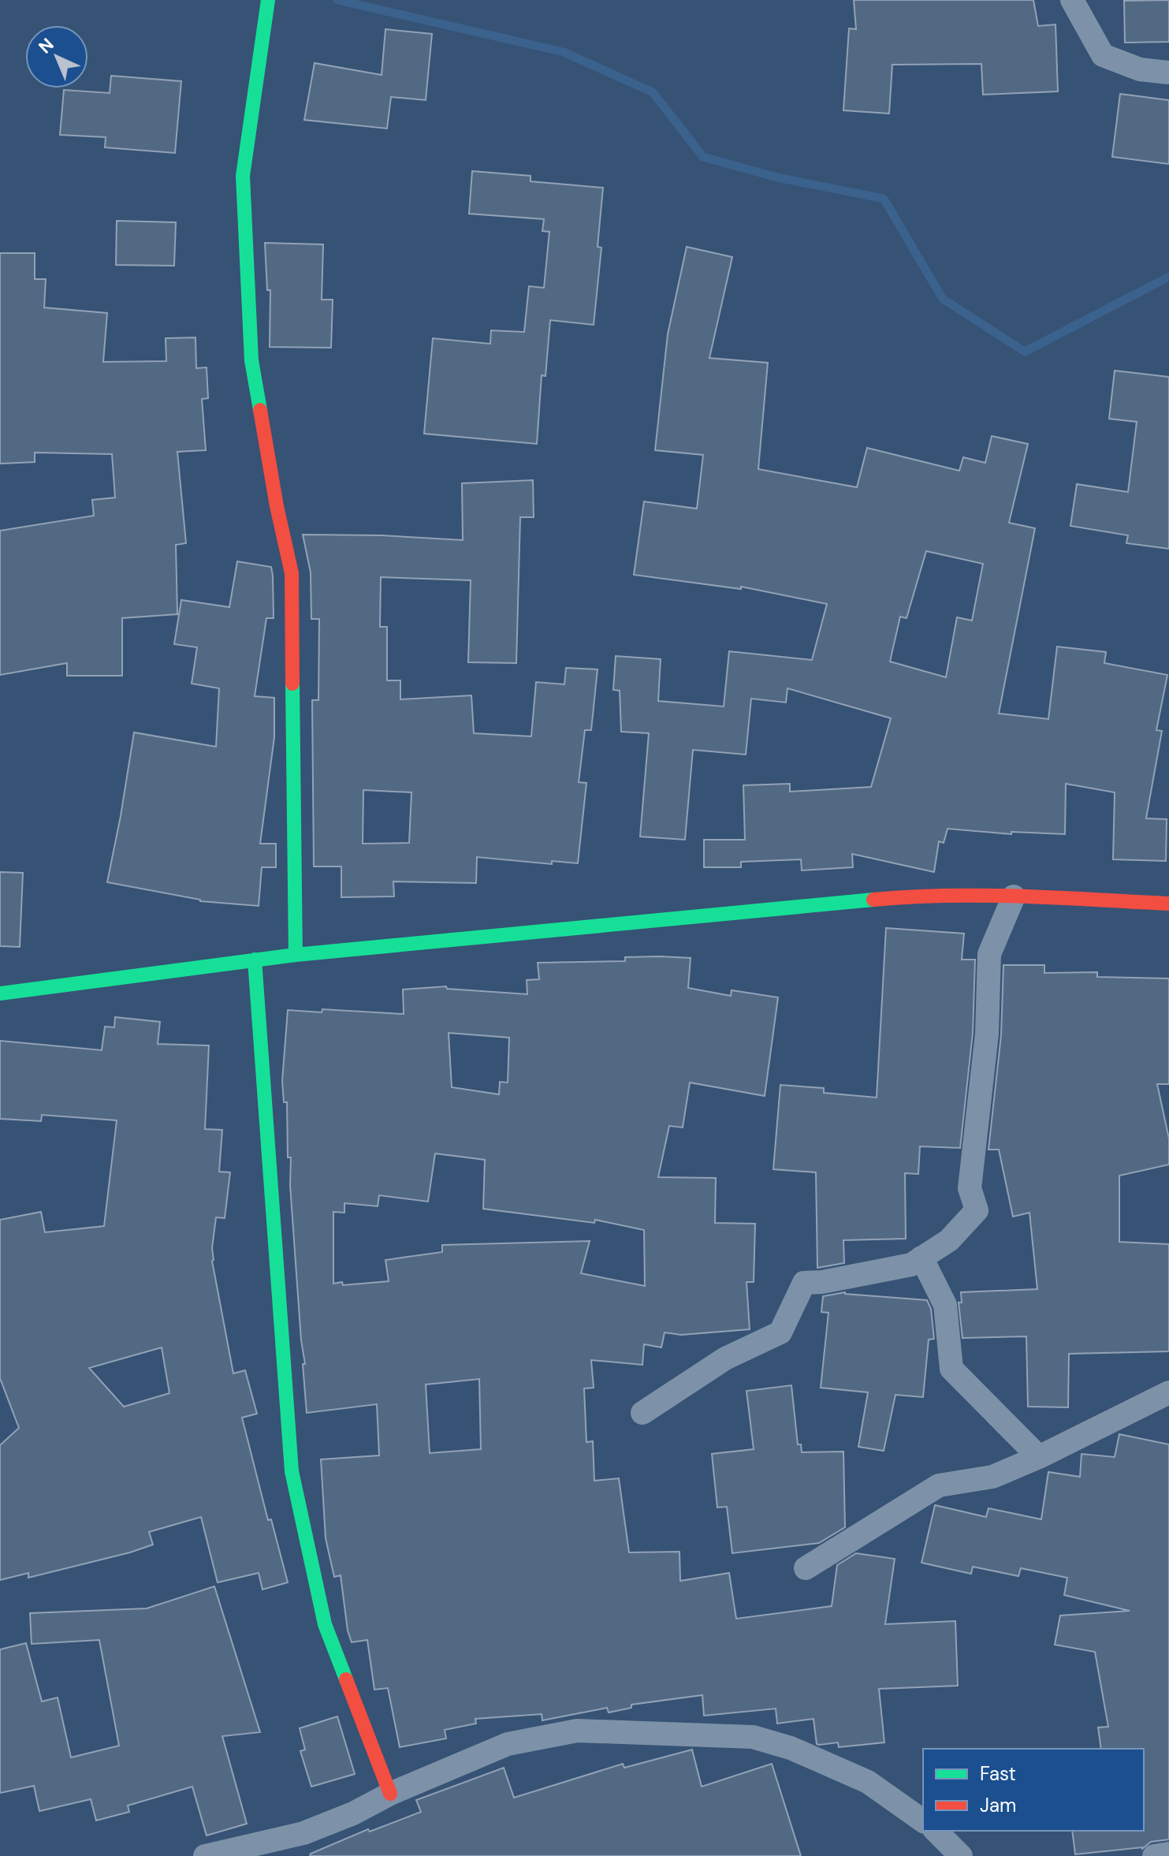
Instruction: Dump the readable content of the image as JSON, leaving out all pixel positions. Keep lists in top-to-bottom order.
{
  "legend": ["Fast", "Jam"],
  "north": "top left"
}
